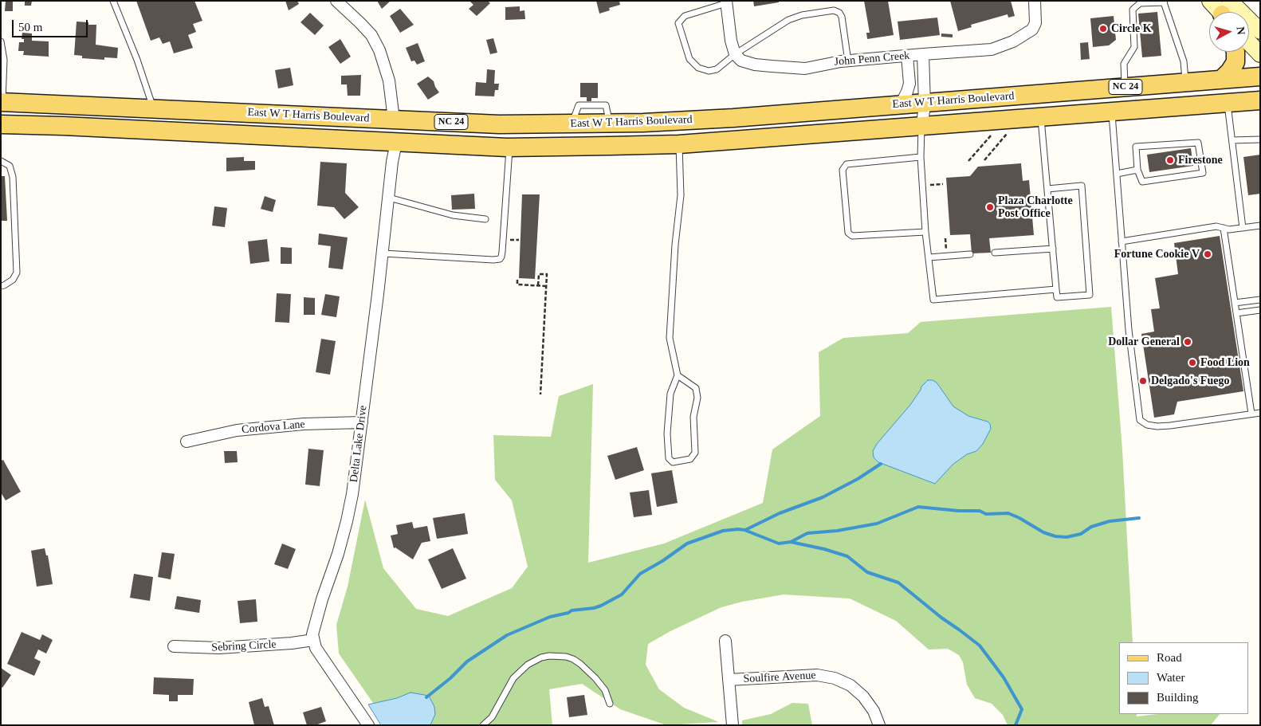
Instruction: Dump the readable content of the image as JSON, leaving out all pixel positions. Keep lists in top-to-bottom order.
{
  "streets": {
    "main road": ["NC 24", "East W T Harris Boulevard"],
    "street": [
      "John Penn Creek",
      "Cordova Lane",
      "Delta Lake Drive",
      "Sebring Circle",
      "Soulfire Avenue"
    ]
  },
  "crossings": [
    ["East W T Harris Boulevard", "Delta Lake Drive"],
    ["Cordova Lane", "Delta Lake Drive"],
    ["Delta Lake Drive", "Sebring Circle"]
  ],
  "places": [
    "Circle K",
    "Firestone",
    "Plaza Charlotte Post Office",
    "Fortune Cookie V",
    "Dollar General",
    "Food Lion",
    "Delgado's Fuego"
  ],
  "legend": ["Road", "Water", "Building"],
  "scale_bar": "50 m",
  "north": "right"
}
